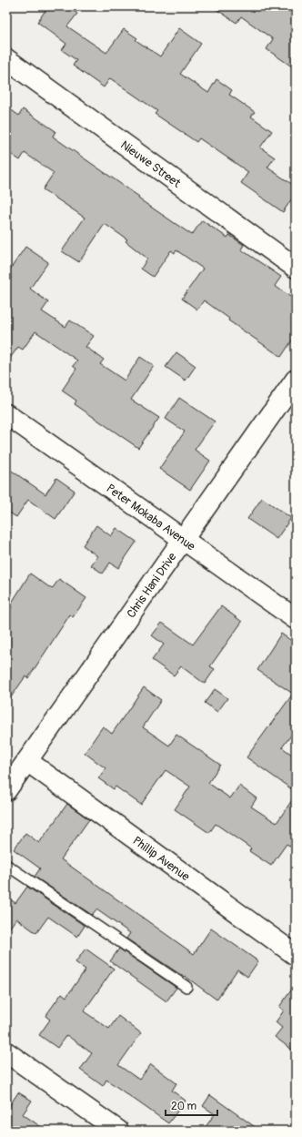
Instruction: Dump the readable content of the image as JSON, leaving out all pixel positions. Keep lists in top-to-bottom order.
{
  "streets": {
    "street": [
      "Nieuwe Street",
      "Peter Mokaba Avenue",
      "Chris Hani Drive",
      "Phillip Avenue"
    ]
  },
  "crossings": [
    ["Peter Mokaba Avenue", "Chris Hani Drive"],
    ["Chris Hani Drive", "Phillip Avenue"]
  ],
  "scale_bar": "20 m"
}
